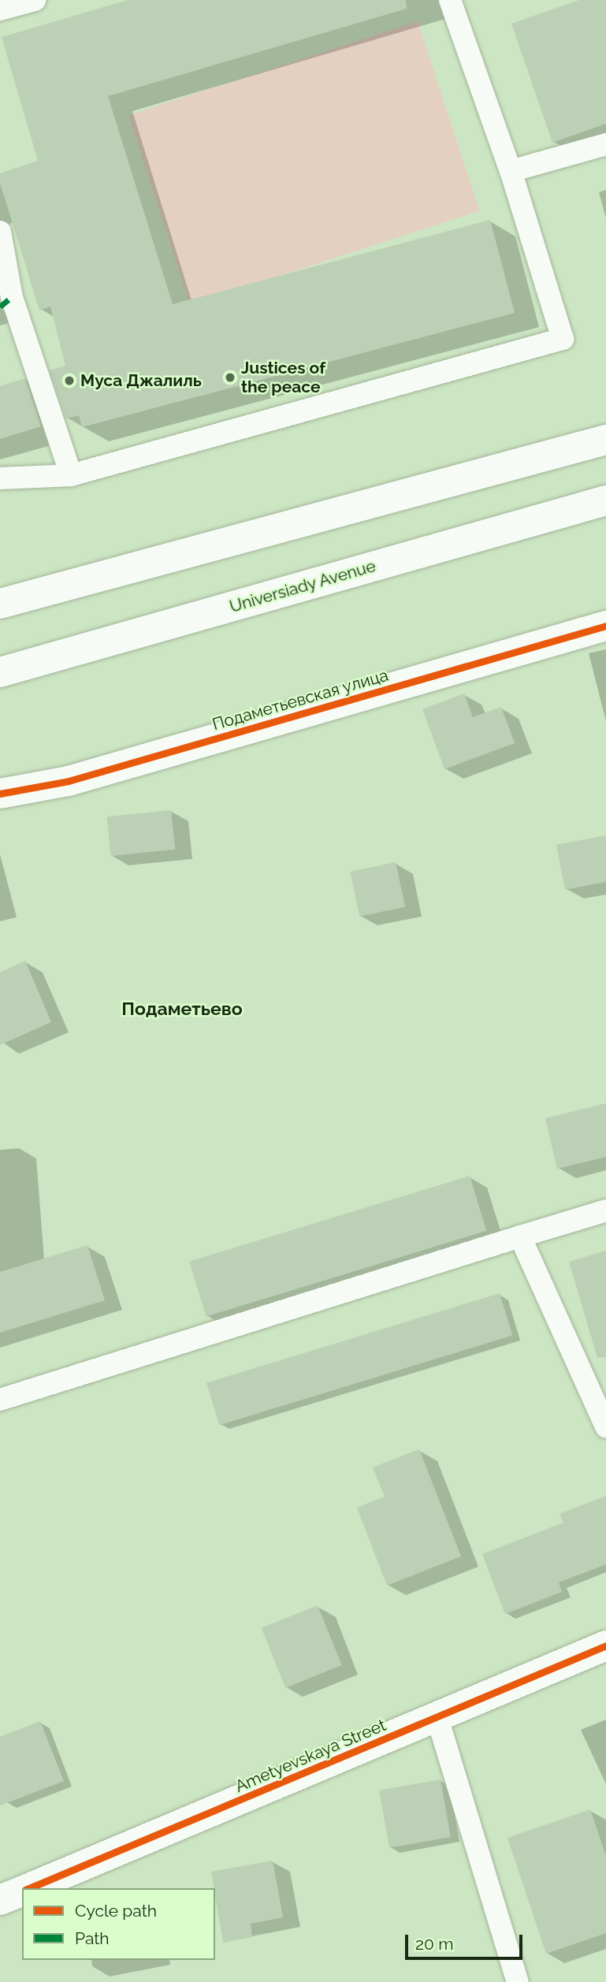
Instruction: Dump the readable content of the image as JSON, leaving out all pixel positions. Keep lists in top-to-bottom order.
{
  "streets": {
    "street": ["Universiady Avenue", "Подаметьевская улица", "Ametyevskaya Street"]
  },
  "districts": ["Подаметьево"],
  "places": ["Justices of the peace", "Муса Джалиль"],
  "legend": ["Cycle path", "Path"],
  "scale_bar": "20 m"
}
